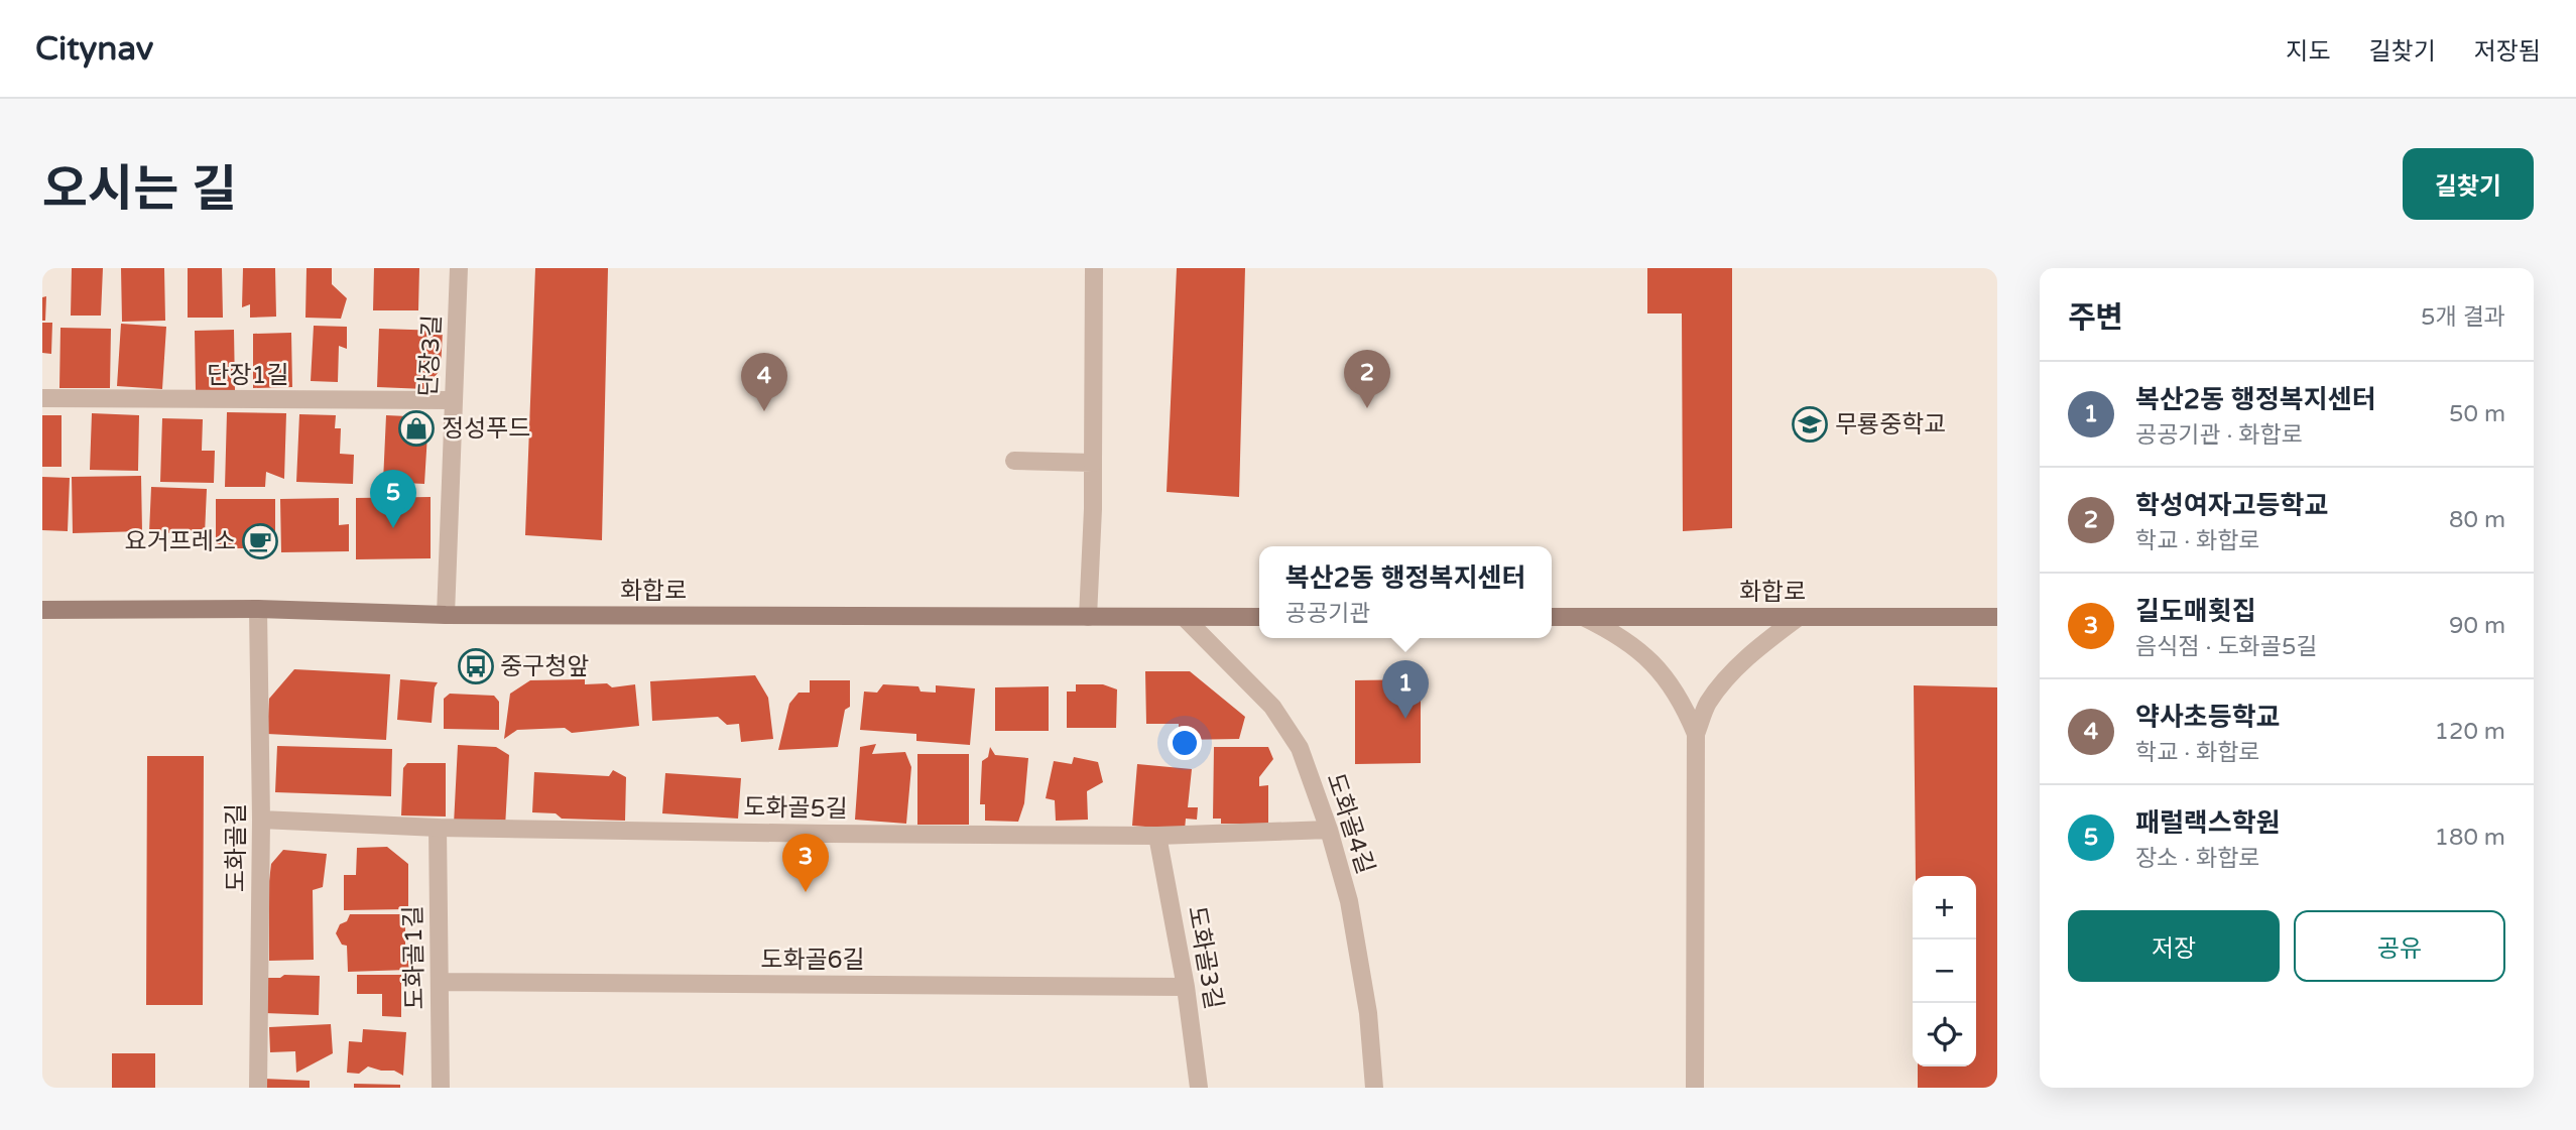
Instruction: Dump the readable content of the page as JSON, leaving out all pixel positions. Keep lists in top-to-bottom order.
{
  "streets": {
    "main road": ["화합로"],
    "street": [
      "단장3길",
      "단장1길",
      "도화골5길",
      "도화골4길",
      "도화골길",
      "도화골1길",
      "도화골3길",
      "도화골6길"
    ]
  },
  "crossings": [
    ["단장3길", "단장1길"],
    ["단장3길", "화합로"],
    ["화합로", "도화골4길"],
    ["화합로", "도화골길"],
    ["도화골5길", "도화골4길"],
    ["도화골5길", "도화골길"],
    ["도화골5길", "도화골1길"],
    ["도화골5길", "도화골3길"],
    ["도화골1길", "도화골6길"],
    ["도화골3길", "도화골6길"]
  ],
  "places": {
    "school or university": ["무룡중학교"],
    "shop": ["정성푸드"],
    "cafe": ["요거프레소"],
    "bus stop": ["중구청앞"]
  },
  "page": {
    "header": "Citynav",
    "nav": ["지도", "길찾기", "저장됨"],
    "title": "오시는 길",
    "buttons": [
      "길찾기",
      ["저장", "공유"]
    ],
    "heading": ["주변", "5개 결과"],
    "pins": [
      "2",
      "4",
      "5",
      "1",
      "3"
    ],
    "list": [
      {
        "mark": "1",
        "name": "복산2동 행정복지센터",
        "note": "공공기관 · 화합로",
        "value": "50 m"
      },
      {
        "mark": "2",
        "name": "학성여자고등학교",
        "note": "학교 · 화합로",
        "value": "80 m"
      },
      {
        "mark": "3",
        "name": "길도매횟집",
        "note": "음식점 · 도화골5길",
        "value": "90 m"
      },
      {
        "mark": "4",
        "name": "약사초등학교",
        "note": "학교 · 화합로",
        "value": "120 m"
      },
      {
        "mark": "5",
        "name": "패럴랙스학원",
        "note": "장소 · 화합로",
        "value": "180 m"
      }
    ],
    "popup": ["복산2동 행정복지센터", "공공기관"],
    "map_buttons": ["+", "−"]
  }
}
